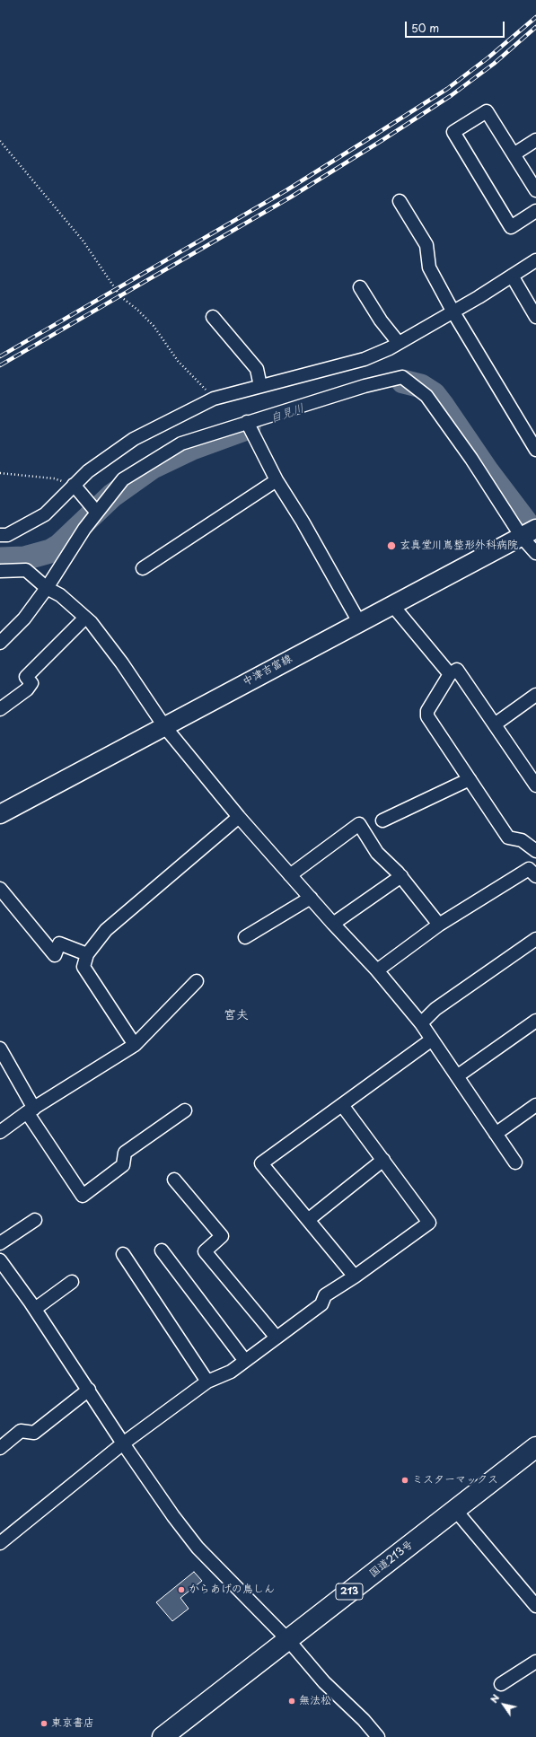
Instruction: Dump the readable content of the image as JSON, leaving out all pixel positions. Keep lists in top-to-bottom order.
{
  "streets": {
    "highway": ["国道213号", "213"],
    "main road": ["中津吉富線"]
  },
  "districts": ["宮夫"],
  "water": ["自見川"],
  "places": [
    "玄真堂川嶌整形外科病院",
    "ミスターマックス",
    "からあげの鳥しん",
    "無法松",
    "東京書店"
  ],
  "scale_bar": "50 m",
  "north": "top left"
}
